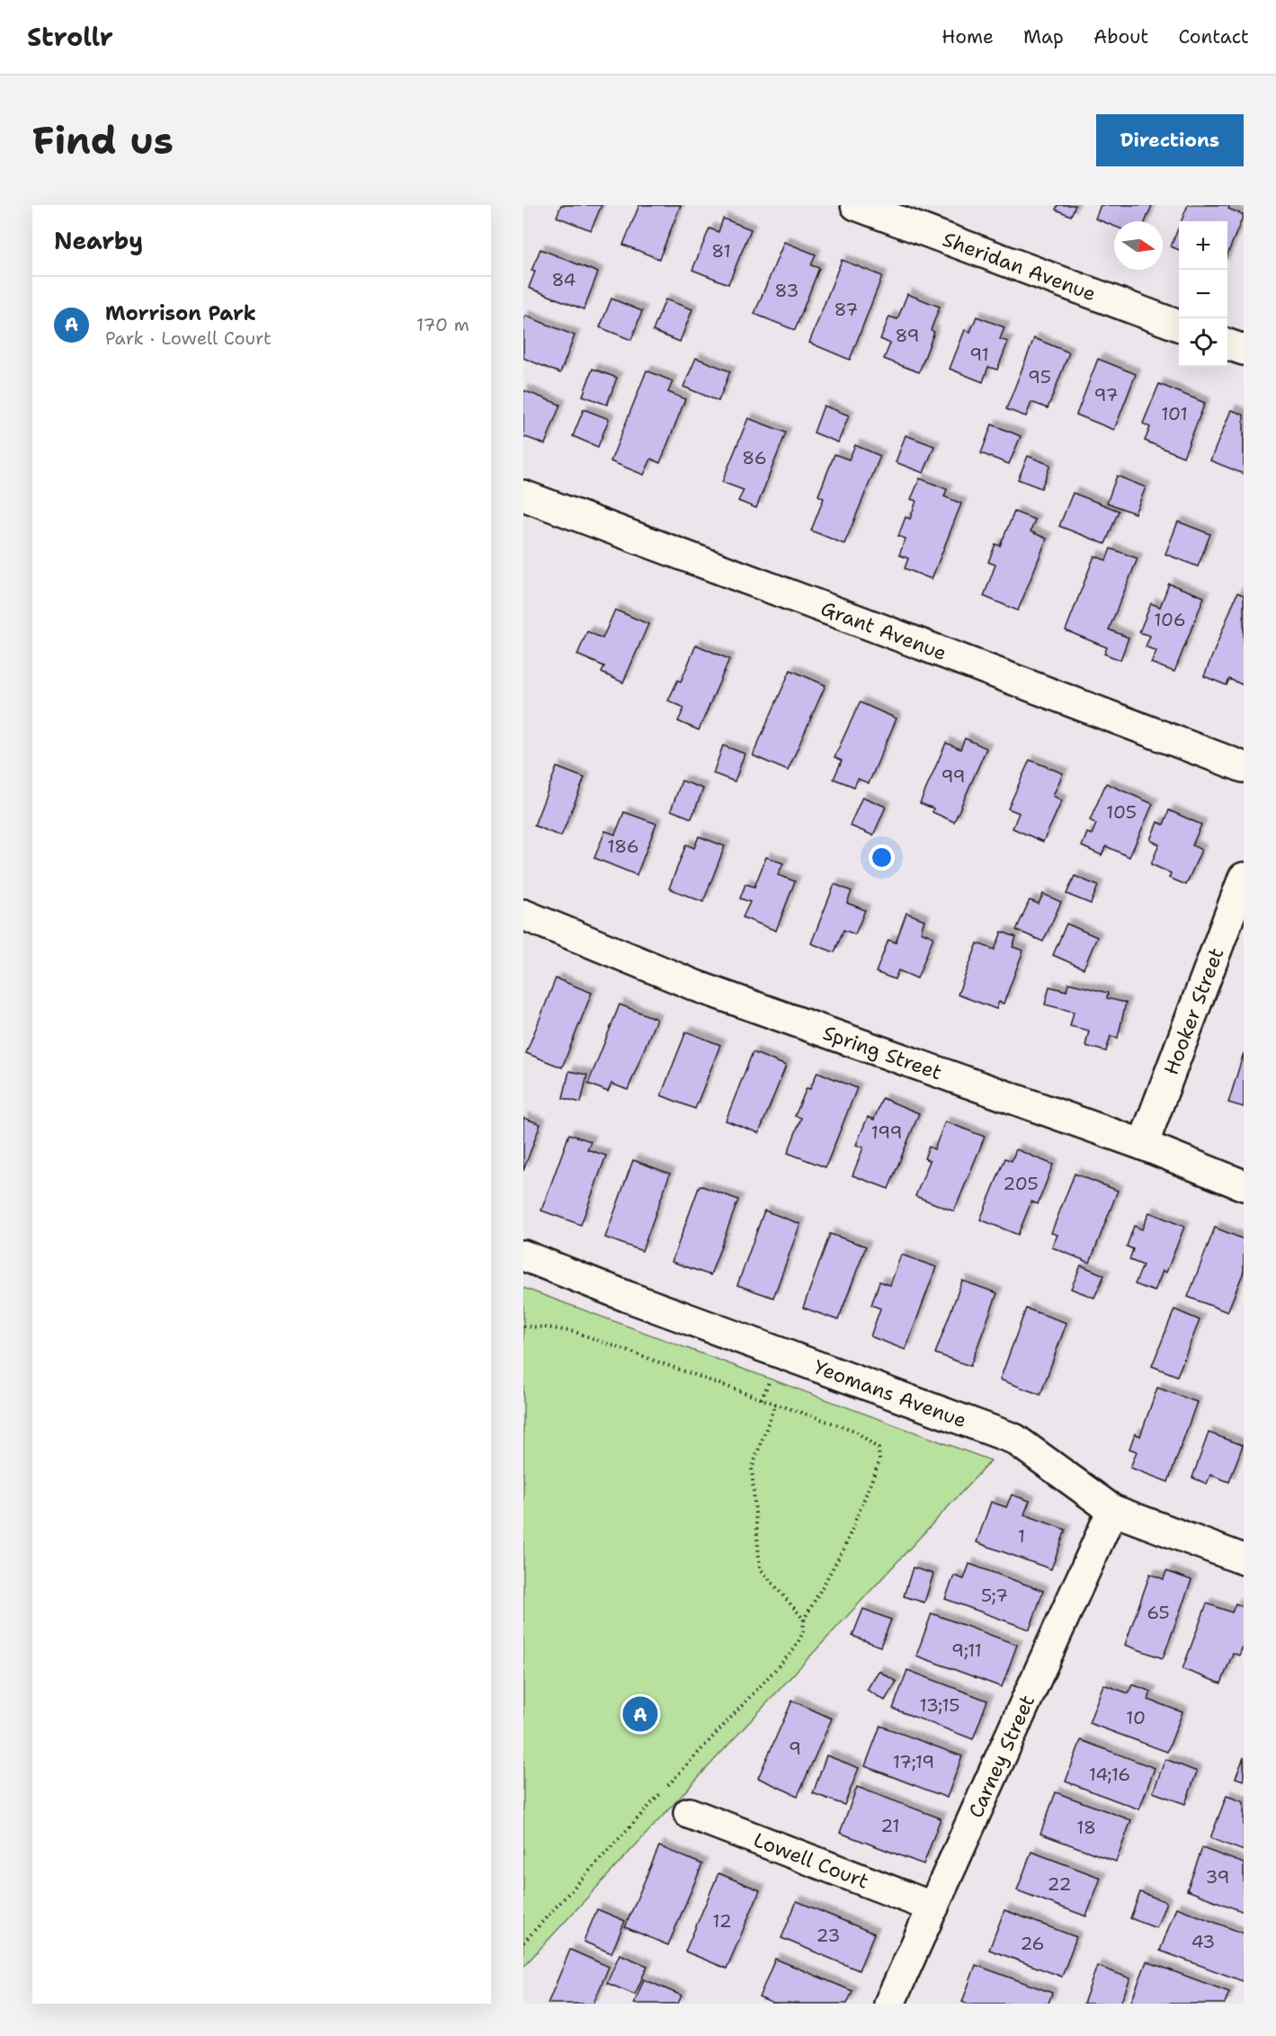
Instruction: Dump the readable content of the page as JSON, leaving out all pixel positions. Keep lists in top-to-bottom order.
{
  "streets": {
    "street": [
      "Sheridan Avenue",
      "Grant Avenue",
      "Hooker Street",
      "Spring Street",
      "Yeomans Avenue",
      "Carney Street",
      "Lowell Court"
    ]
  },
  "crossings": [
    ["Hooker Street", "Spring Street"],
    ["Yeomans Avenue", "Carney Street"],
    ["Carney Street", "Lowell Court"]
  ],
  "house_numbers": [
    "81",
    "84",
    "83",
    "87",
    "89",
    "91",
    "95",
    "97",
    "101",
    "86",
    "106",
    "99",
    "105",
    "186",
    "199",
    "205",
    "1",
    "5;7",
    "65",
    "9;11",
    "13;15",
    "10",
    "9",
    "17;19",
    "14;16",
    "21",
    "18",
    "39",
    "22",
    "12",
    "23",
    "43",
    "26"
  ],
  "north": "right",
  "page": {
    "header": "Strollr",
    "nav": [
      "Home",
      "Map",
      "About",
      "Contact"
    ],
    "buttons": "Directions",
    "title": "Find us",
    "heading": "Nearby",
    "map_buttons": ["+", "−"],
    "list": [
      {
        "mark": "A",
        "name": "Morrison Park",
        "note": "Park · Lowell Court",
        "value": "170 m"
      }
    ],
    "pins": "A"
  }
}
